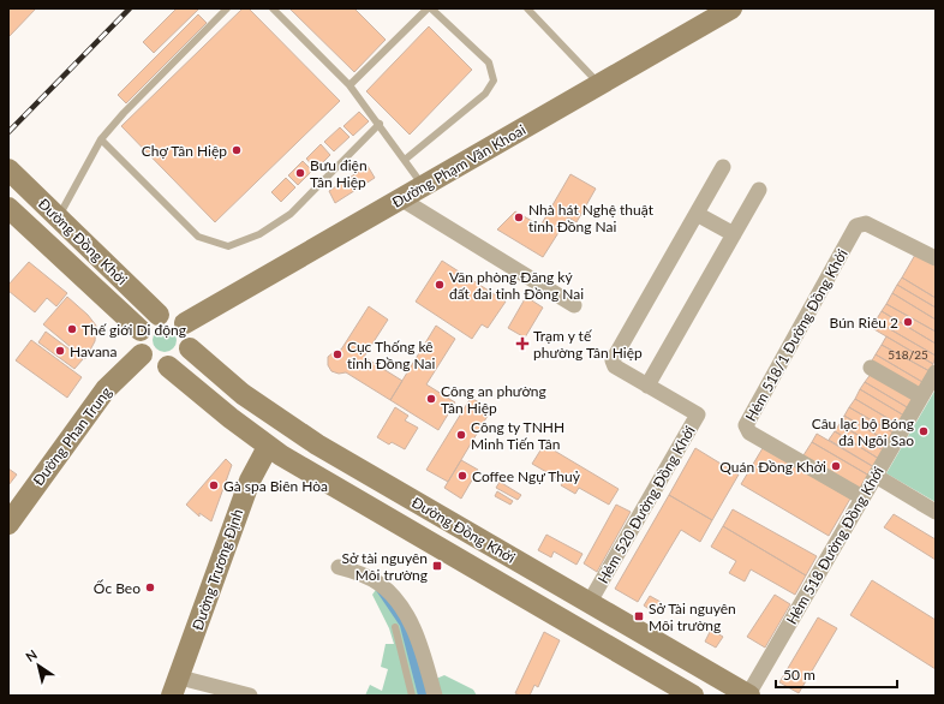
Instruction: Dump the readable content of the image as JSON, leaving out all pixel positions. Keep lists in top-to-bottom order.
{
  "streets": {
    "main road": [
      "Đường Phạm Văn Khoai",
      "Đường Đồng Khởi",
      "Đường Phan Trung",
      "Đường Trương Định"
    ],
    "street": ["Hẻm 518/1 Đường Đồng Khởi", "Hẻm 520 Đường Đồng Khởi", "Hẻm 518 Đường Đồng Khởi"]
  },
  "crossings": [
    ["Đường Phạm Văn Khoai", "Đường Đồng Khởi"],
    ["Đường Phạm Văn Khoai", "Đường Phan Trung"],
    ["Đường Đồng Khởi", "Đường Phan Trung"],
    ["Đường Đồng Khởi", "Hẻm 520 Đường Đồng Khởi"],
    ["Đường Đồng Khởi", "Hẻm 518 Đường Đồng Khởi"],
    ["Đường Đồng Khởi", "Đường Trương Định"],
    ["Hẻm 518/1 Đường Đồng Khởi", "Hẻm 518 Đường Đồng Khởi"]
  ],
  "places": {
    "other": [
      "Chợ Tân Hiệp",
      "Bưu điện Tân Hiệp",
      "Nhà hát Nghệ thuật tỉnh Đồng Nai",
      "Văn phòng Đăng ký đất đai tỉnh Đồng Nai",
      "Bún Riêu 2",
      "Thế giới Di động",
      "Havana",
      "Cục Thống kê tỉnh Đồng Nai",
      "Công an phường Tân Hiệp",
      "Câu lạc bộ Bóng đá Ngôi Sao",
      "Công ty TNHH Minh Tiến Tân",
      "Quán Đồng Khởi",
      "Coffee Ngự Thuỷ",
      "Gà spa Biên Hòa",
      "Ốc Beo"
    ],
    "health": ["Trạm y tế phường Tân Hiệp"],
    "transit": ["Sở tài nguyên Môi trường", "Sở Tài nguyên Môi trường"]
  },
  "house_numbers": ["518/25"],
  "scale_bar": "50 m",
  "north": "top left"
}
